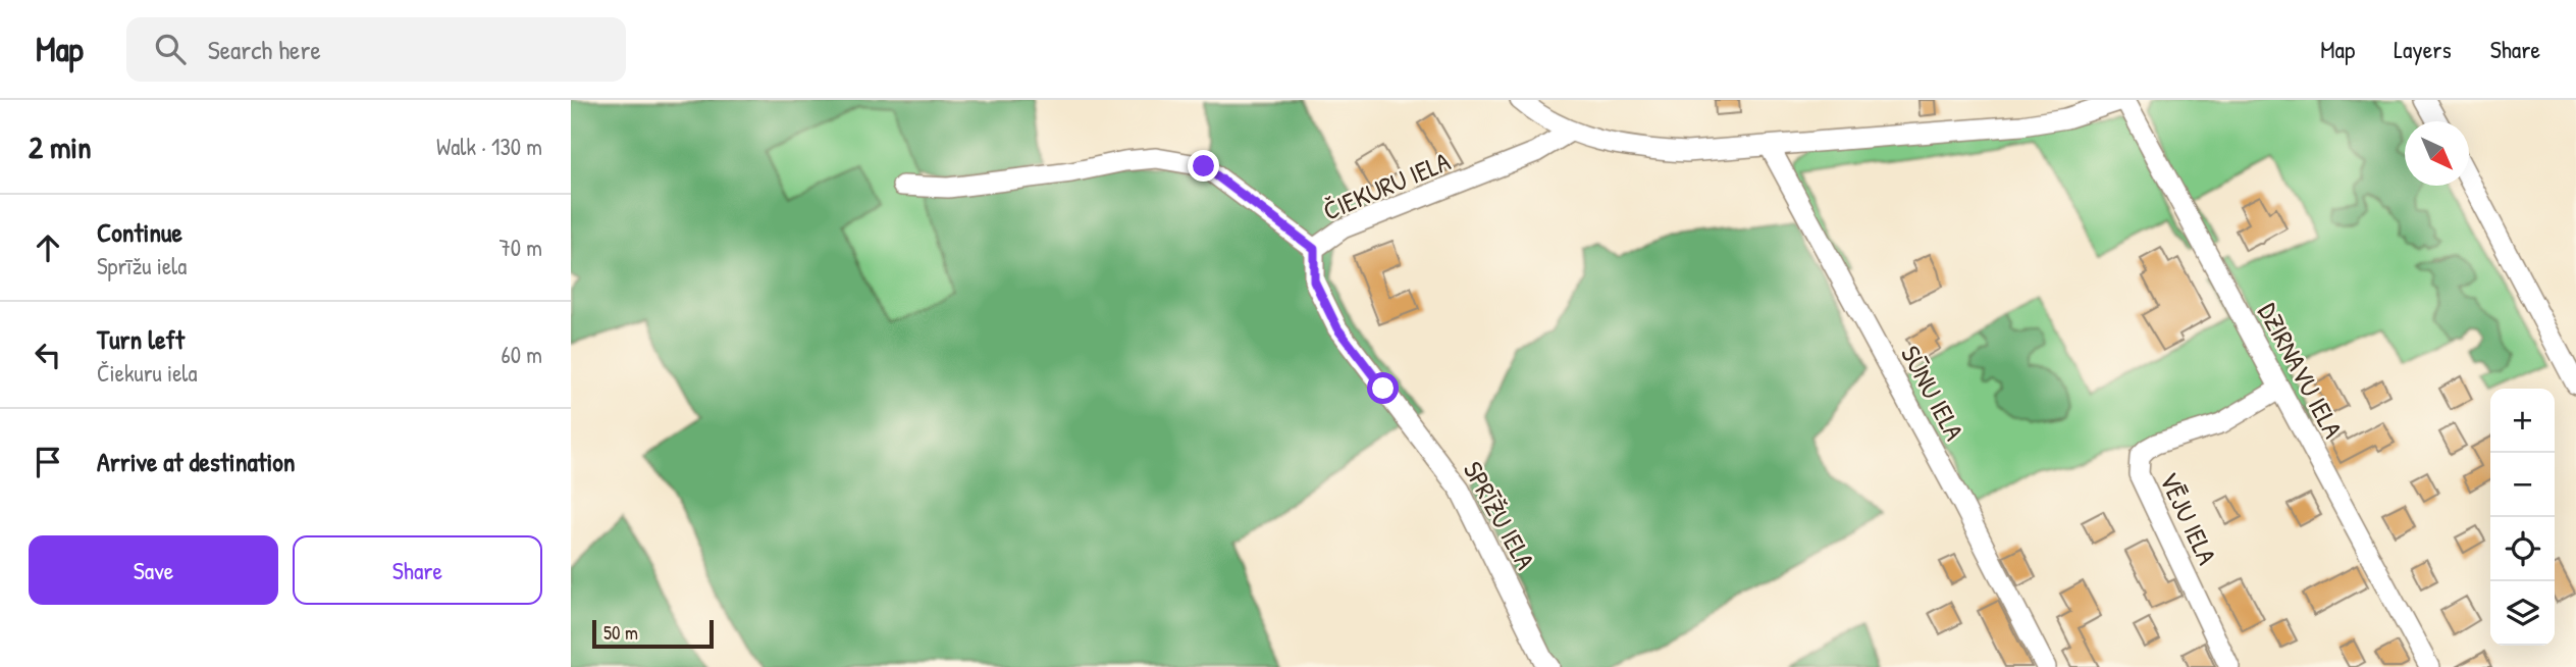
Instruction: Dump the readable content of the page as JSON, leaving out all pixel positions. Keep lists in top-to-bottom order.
{
  "streets": {
    "street": [
      "ČIEKURU IELA",
      "DZIRNAVU IELA",
      "SŪNU IELA",
      "SPRĪŽU IELA",
      "VĒJU IELA"
    ]
  },
  "crossings": [
    ["ČIEKURU IELA", "SPRĪŽU IELA"],
    ["DZIRNAVU IELA", "VĒJU IELA"]
  ],
  "scale_bar": "50 m",
  "north": "bottom right",
  "page": {
    "header": "Map",
    "search": "Search here",
    "nav": ["Map", "Layers", "Share"],
    "heading": ["2 min", "Walk · 130 m"],
    "list": [
      ["Continue", "Sprīžu iela", "70 m"],
      ["Turn left", "Čiekuru iela", "60 m"],
      "Arrive at destination"
    ],
    "map_buttons": ["+", "−"],
    "buttons": ["Save", "Share"],
    "scale": "50 m"
  }
}
